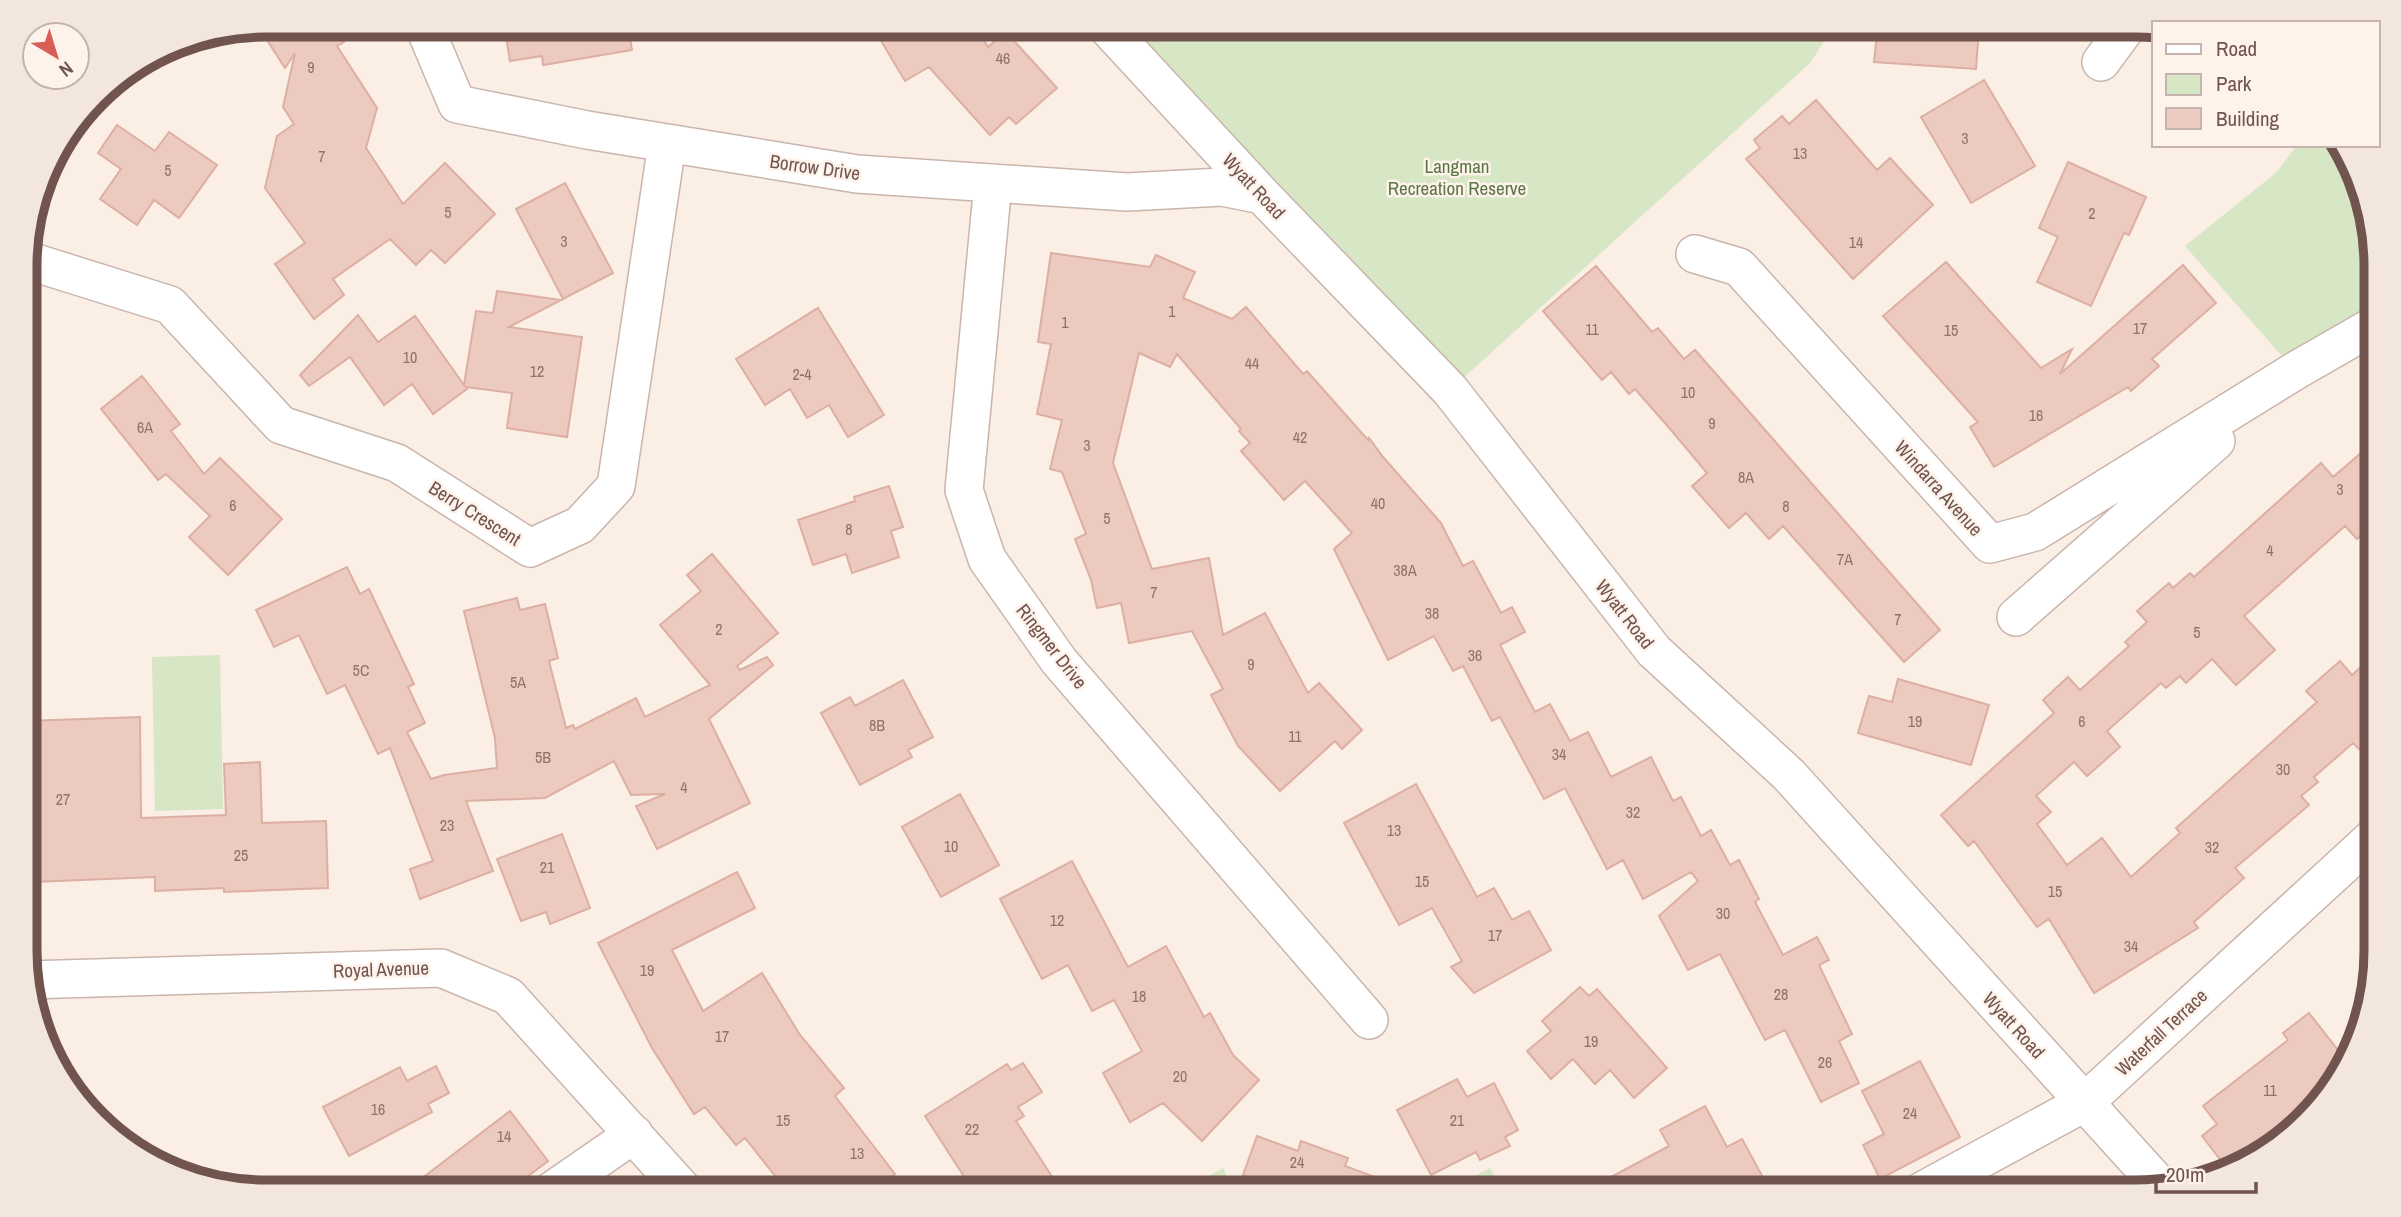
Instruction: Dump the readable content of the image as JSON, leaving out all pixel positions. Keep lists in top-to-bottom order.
{
  "streets": {
    "street": [
      "Borrow Drive",
      "Wyatt Road",
      "Windarra Avenue",
      "Berry Crescent",
      "Ringmer Drive",
      "Royal Avenue",
      "Waterfall Terrace"
    ]
  },
  "crossings": [
    ["Borrow Drive", "Wyatt Road"],
    ["Borrow Drive", "Berry Crescent"],
    ["Borrow Drive", "Ringmer Drive"],
    ["Wyatt Road", "Waterfall Terrace"]
  ],
  "parks": ["Langman Recreation Reserve"],
  "house_numbers": [
    "46",
    "9",
    "3",
    "13",
    "7",
    "5",
    "5",
    "2",
    "3",
    "14",
    "1",
    "1",
    "17",
    "11",
    "15",
    "10",
    "44",
    "12",
    "2-4",
    "10",
    "16",
    "9",
    "6A",
    "42",
    "3",
    "8A",
    "3",
    "40",
    "6",
    "8",
    "5",
    "8",
    "4",
    "7A",
    "38A",
    "7",
    "38",
    "7",
    "2",
    "5",
    "36",
    "9",
    "5C",
    "5A",
    "19",
    "6",
    "8B",
    "11",
    "34",
    "5B",
    "30",
    "4",
    "27",
    "32",
    "23",
    "13",
    "10",
    "32",
    "25",
    "21",
    "15",
    "15",
    "30",
    "12",
    "17",
    "34",
    "19",
    "28",
    "18",
    "17",
    "19",
    "26",
    "20",
    "11",
    "16",
    "24",
    "15",
    "21",
    "22",
    "14",
    "13",
    "24"
  ],
  "legend": ["Road", "Park", "Building"],
  "scale_bar": "20 m",
  "north": "bottom right"
}
